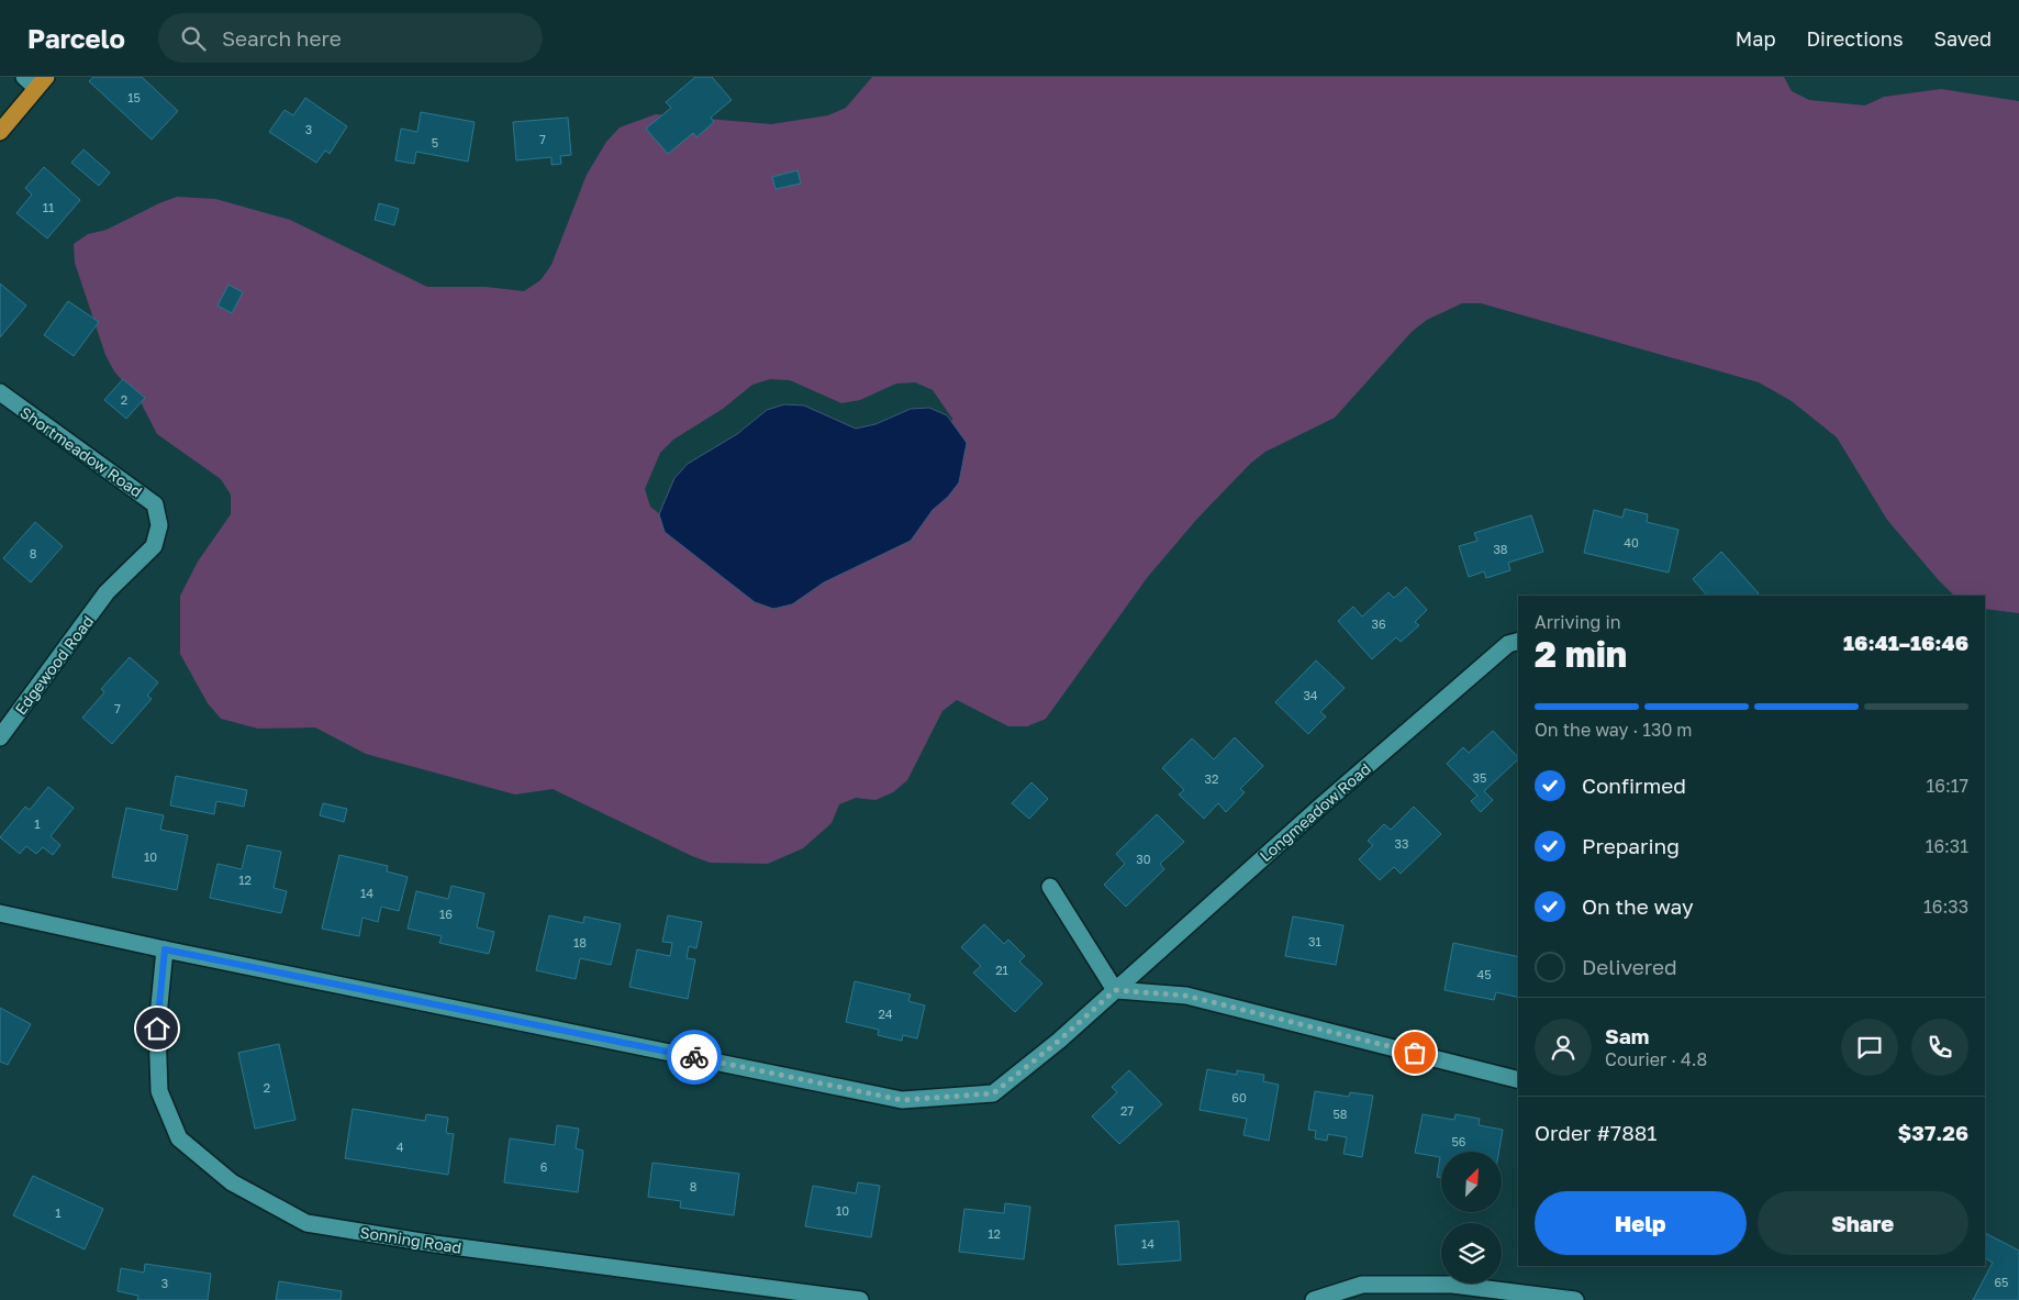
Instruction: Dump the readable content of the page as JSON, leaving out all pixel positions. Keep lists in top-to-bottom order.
{
  "streets": {
    "street": [
      "Shortmeadow Road",
      "Edgewood Road",
      "Longmeadow Road",
      "Sonning Road"
    ]
  },
  "crossings": [
    ["Shortmeadow Road", "Edgewood Road"],
    ["Longmeadow Road", "Sonning Road"]
  ],
  "house_numbers": [
    "15",
    "3",
    "7",
    "5",
    "11",
    "2",
    "40",
    "38",
    "8",
    "36",
    "34",
    "7",
    "35",
    "32",
    "1",
    "33",
    "10",
    "30",
    "12",
    "14",
    "16",
    "31",
    "18",
    "21",
    "45",
    "24",
    "2",
    "60",
    "27",
    "58",
    "56",
    "4",
    "6",
    "8",
    "10",
    "1",
    "12",
    "14",
    "65",
    "3"
  ],
  "north": "top right",
  "page": {
    "header": "Parcelo",
    "search": "Search here",
    "nav": ["Map", "Directions", "Saved"],
    "heading": ["2 min", "Arriving in", "16:41–16:46"],
    "panel": [
      "Sam",
      "Courier · 4.8",
      "Order #7881",
      "$37.26"
    ],
    "bar": "On the way · 130 m",
    "list": [
      ["Confirmed", "16:17"],
      ["Preparing", "16:31"],
      ["On the way", "16:33"],
      "Delivered"
    ],
    "buttons": ["Help", "Share"]
  }
}
